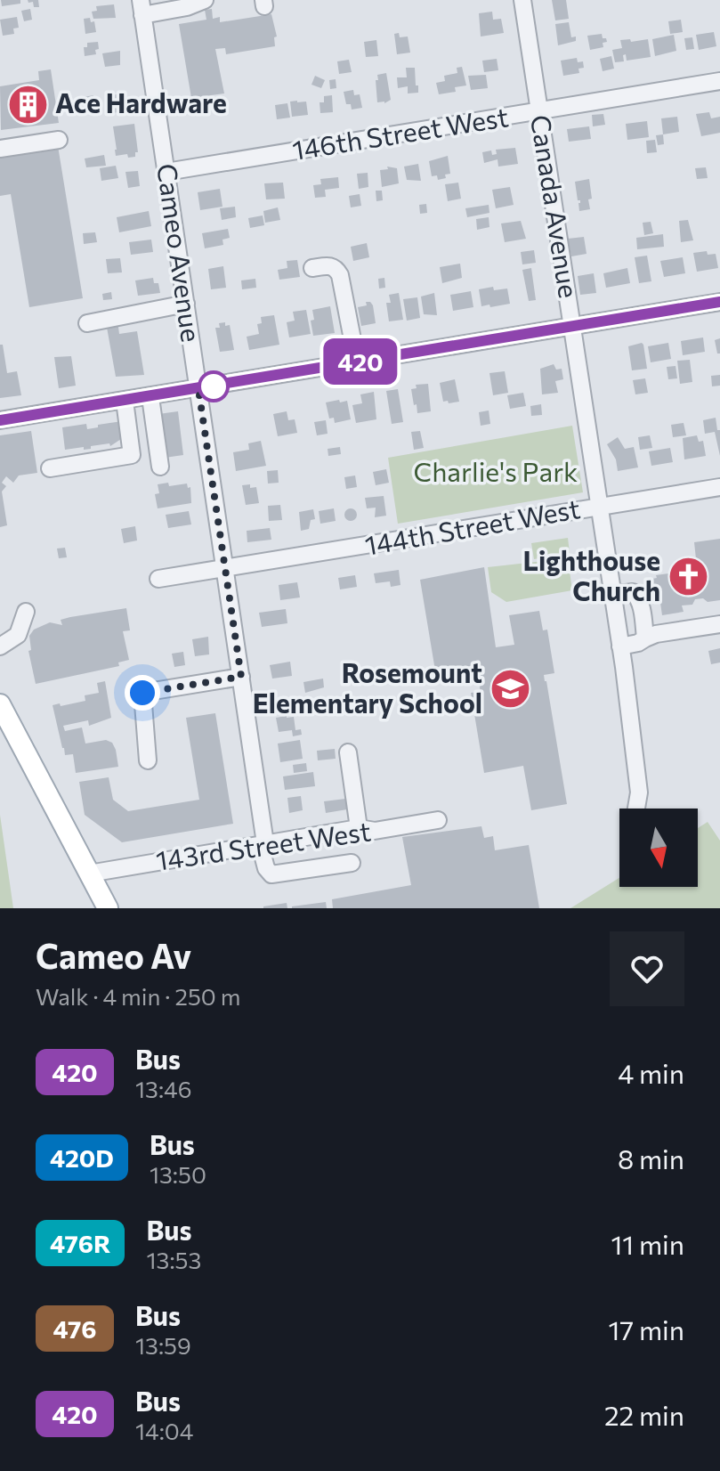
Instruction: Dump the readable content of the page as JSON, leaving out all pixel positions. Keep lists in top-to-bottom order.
{
  "streets": {
    "street": [
      "146th Street West",
      "Canada Avenue",
      "Cameo Avenue",
      "144th Street West",
      "143rd Street West"
    ]
  },
  "crossings": [
    ["146th Street West", "Canada Avenue"],
    ["146th Street West", "Cameo Avenue"],
    ["Canada Avenue", "144th Street West"],
    ["Cameo Avenue", "144th Street West"],
    ["Cameo Avenue", "143rd Street West"]
  ],
  "parks": ["Charlie's Park"],
  "places": {
    "building": ["Ace Hardware"],
    "church": ["Lighthouse Church"],
    "school or university": ["Rosemount Elementary School"]
  },
  "lines": ["bus line 420"],
  "north": "bottom",
  "page": {
    "on_map": "420",
    "heading": ["Cameo Av", "Walk · 4 min · 250 m"],
    "list": [
      {
        "mark": "420",
        "name": "Bus",
        "note": "13:46",
        "value": "4 min"
      },
      {
        "mark": "420D",
        "name": "Bus",
        "note": "13:50",
        "value": "8 min"
      },
      {
        "mark": "476R",
        "name": "Bus",
        "note": "13:53",
        "value": "11 min"
      },
      {
        "mark": "476",
        "name": "Bus",
        "note": "13:59",
        "value": "17 min"
      },
      {
        "mark": "420",
        "name": "Bus",
        "note": "14:04",
        "value": "22 min"
      }
    ]
  }
}
